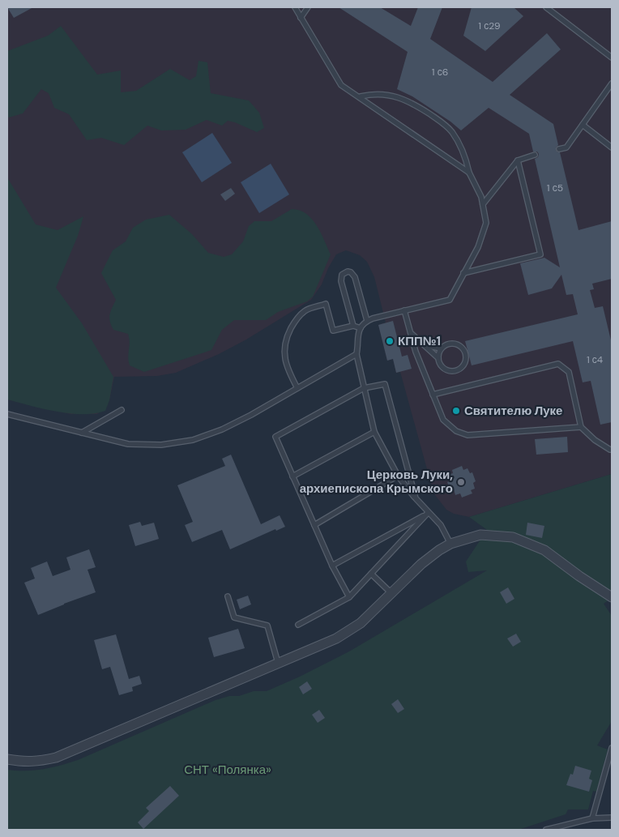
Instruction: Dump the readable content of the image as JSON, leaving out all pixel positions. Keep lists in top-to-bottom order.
{
  "parks": ["СНТ «Полянка»"],
  "places": ["КПП№1", "Святителю Луке", "Церковь Луки, архиепископа Крымского"],
  "house_numbers": [
    "1 с29",
    "1 с6",
    "1 с5",
    "1 с4"
  ]
}
